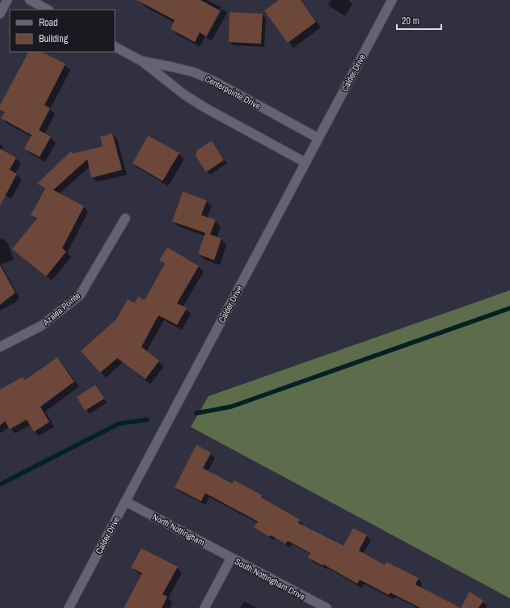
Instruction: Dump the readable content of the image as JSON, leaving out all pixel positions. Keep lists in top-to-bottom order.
{
  "streets": {
    "street": [
      "Calder Drive",
      "Centerpointe Drive",
      "Azalea Pointe",
      "North Nottingham",
      "South Nottingham Drive"
    ]
  },
  "crossings": [
    ["Calder Drive", "Centerpointe Drive"],
    ["Calder Drive", "North Nottingham"],
    ["North Nottingham", "South Nottingham Drive"]
  ],
  "legend": ["Road", "Building"],
  "scale_bar": "20 m"
}
